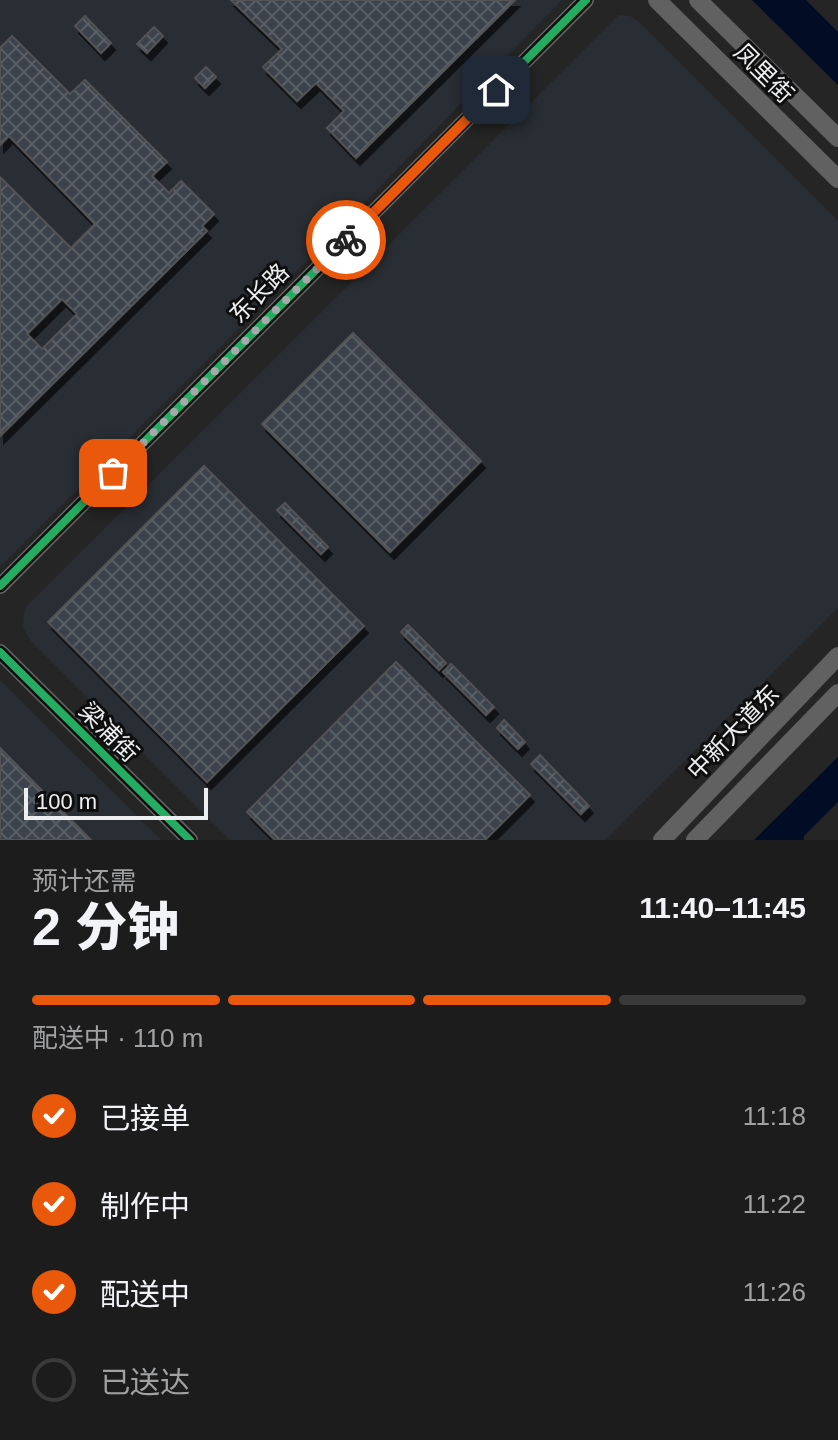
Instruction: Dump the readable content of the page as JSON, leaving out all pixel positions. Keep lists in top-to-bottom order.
{
  "streets": {
    "main road": ["凤里街", "中新大道东"],
    "street": ["东长路", "梁浦街"]
  },
  "scale_bar": "100 m",
  "page": {
    "scale": "100 m",
    "heading": ["2 分钟", "预计还需", "11:40–11:45"],
    "bar": "配送中 · 110 m",
    "list": [
      ["已接单", "11:18"],
      ["制作中", "11:22"],
      ["配送中", "11:26"],
      "已送达"
    ]
  }
}
